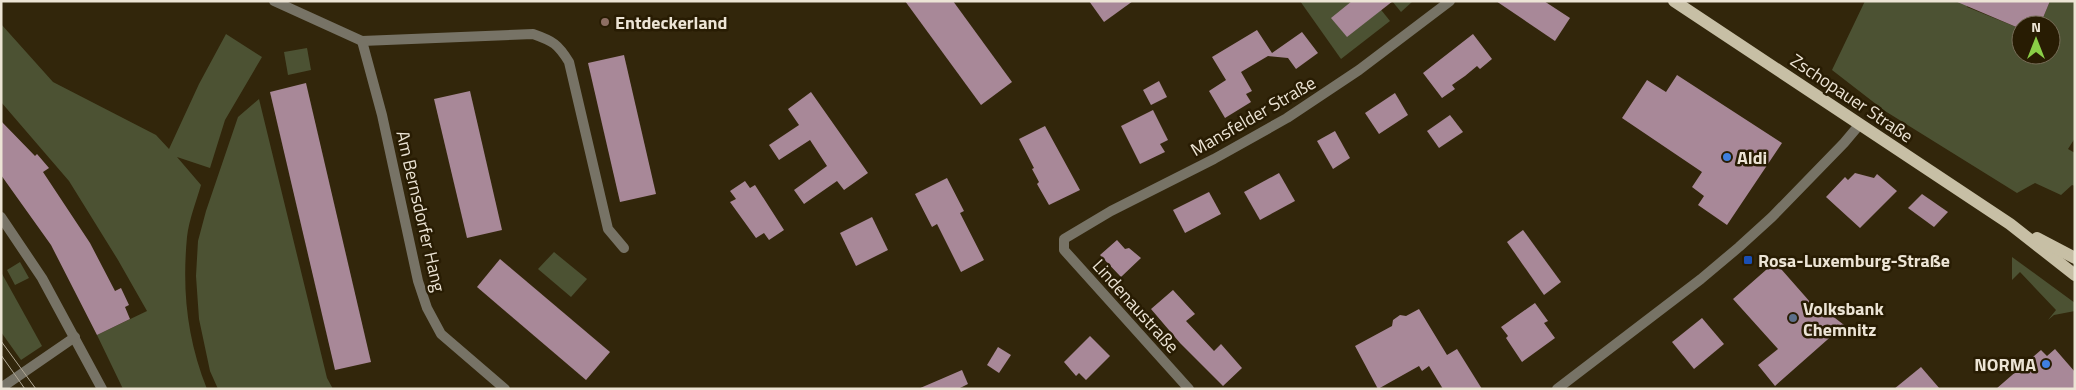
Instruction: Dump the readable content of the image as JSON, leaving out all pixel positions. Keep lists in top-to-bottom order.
{
  "streets": {
    "main road": ["Zschopauer Straße"],
    "street": ["Mansfelder Straße", "Am Bernsdorfer Hang", "Lindenaustraße"]
  },
  "crossings": [
    ["Mansfelder Straße", "Lindenaustraße"]
  ],
  "places": {
    "other": [
      "Entdeckerland",
      "Aldi",
      "Volksbank Chemnitz",
      "NORMA"
    ],
    "transit": ["Rosa-Luxemburg-Straße"]
  },
  "north": "top"
}
